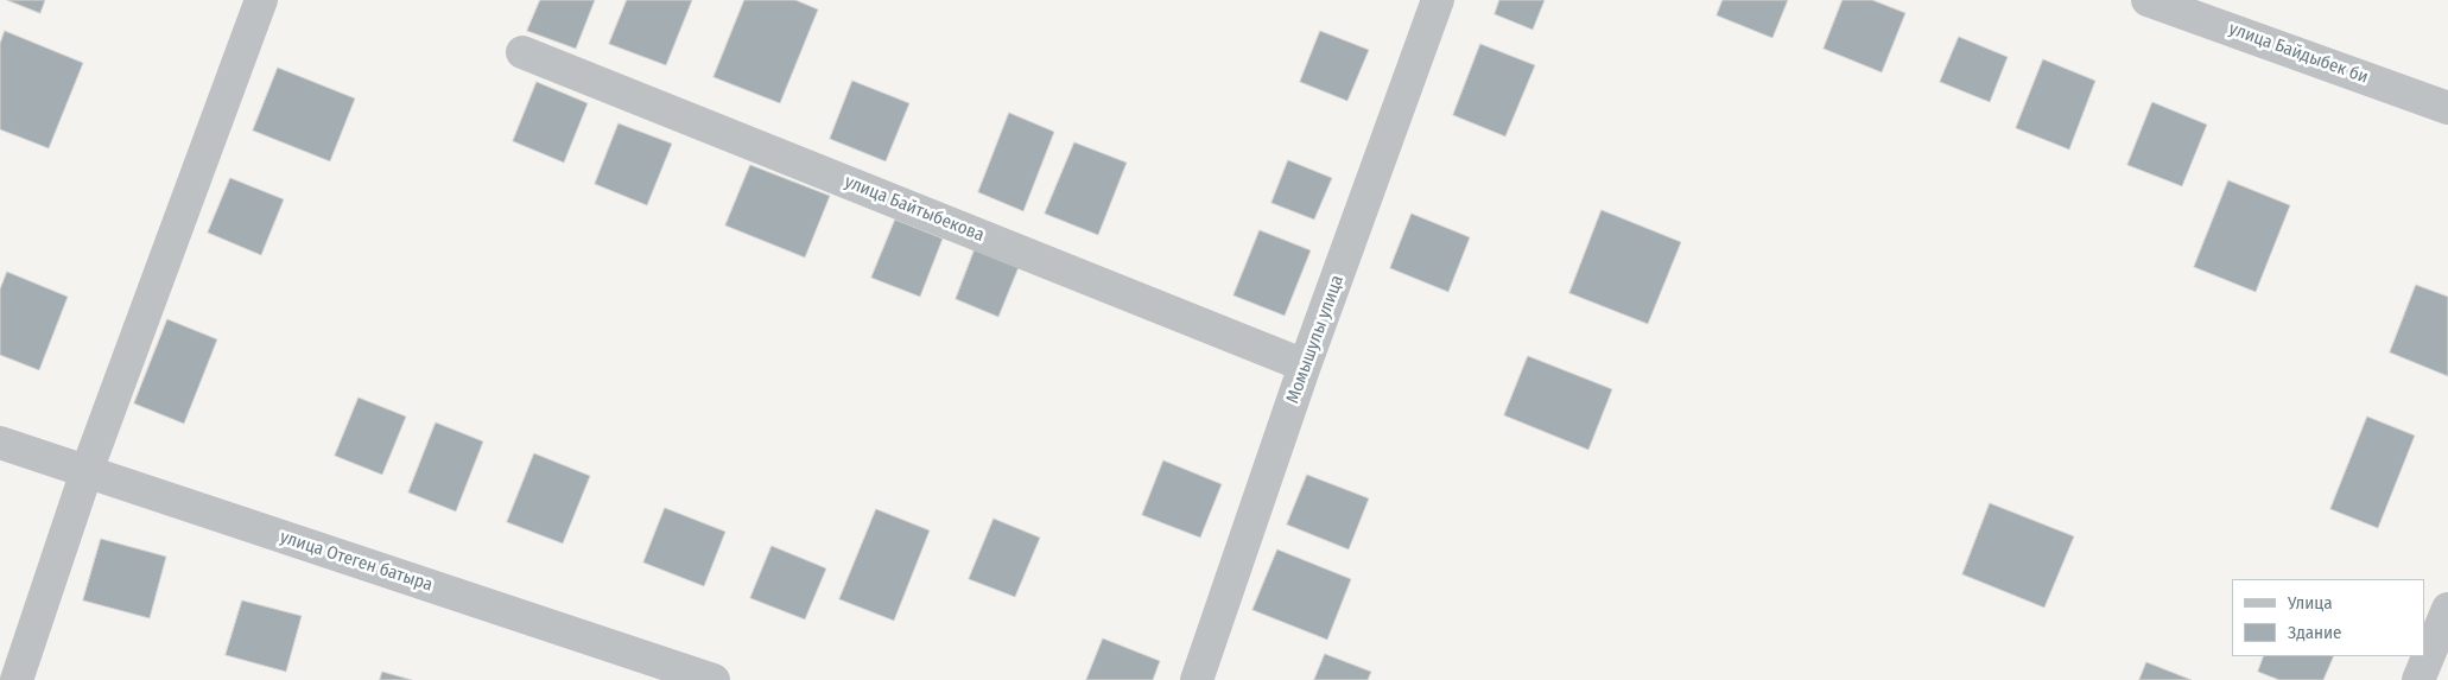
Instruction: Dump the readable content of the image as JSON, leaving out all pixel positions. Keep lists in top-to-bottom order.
{
  "streets": {
    "street": [
      "улица Байдыбек би",
      "улица Байтыбекова",
      "Момышулы улица",
      "улица Отеген батыра"
    ]
  },
  "crossings": [
    ["улица Байтыбекова", "Момышулы улица"]
  ],
  "legend": ["Улица", "Здание"]
}
